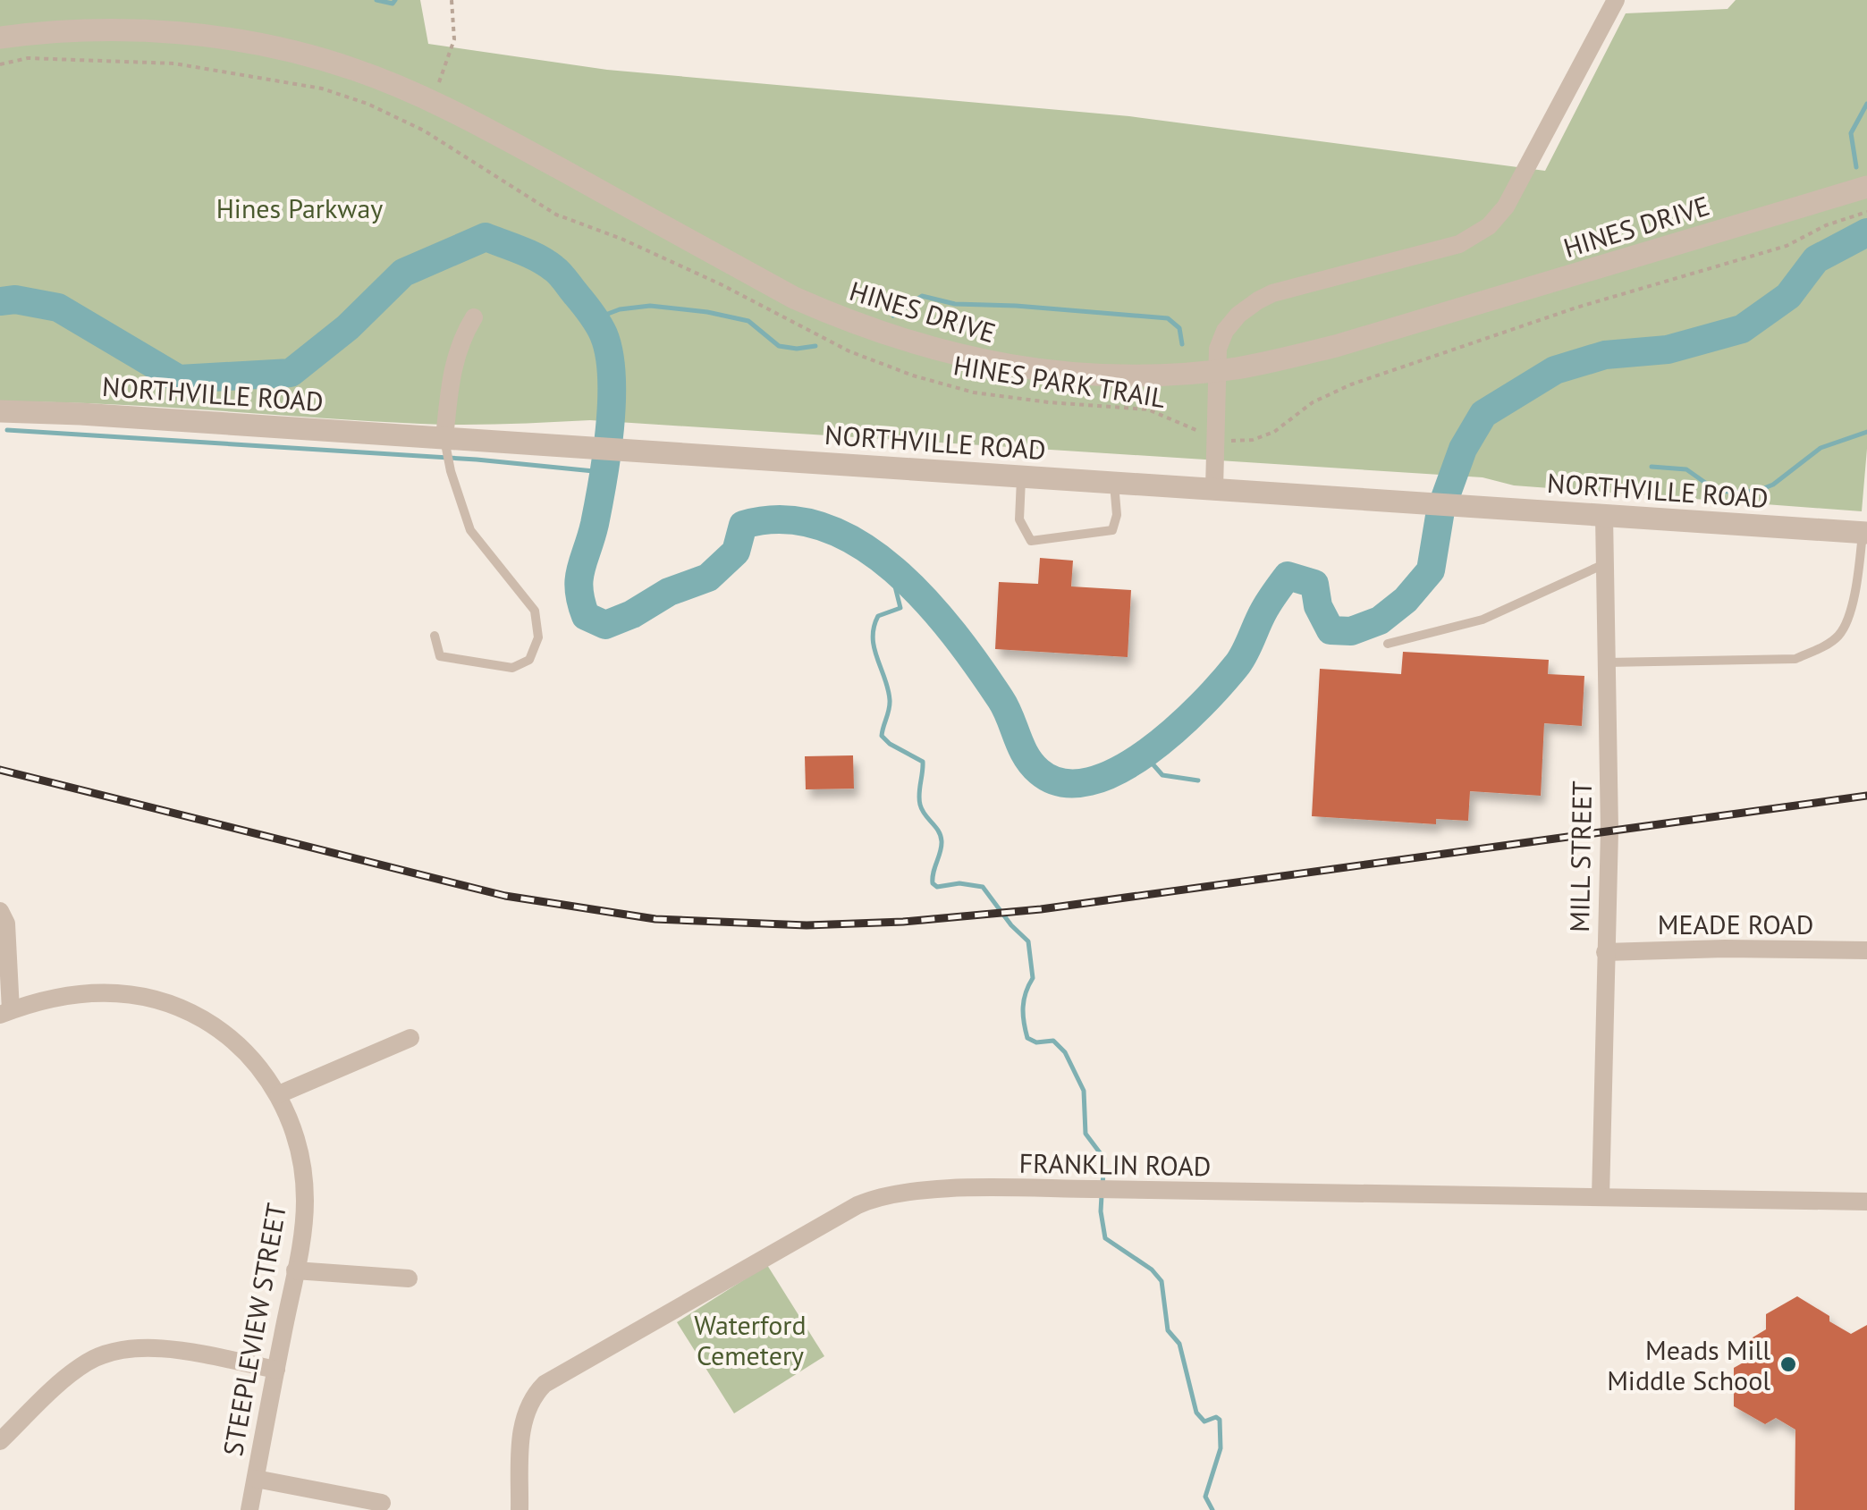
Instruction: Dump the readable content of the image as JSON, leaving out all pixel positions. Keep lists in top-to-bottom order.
{
  "streets": {
    "street": [
      "HINES DRIVE",
      "NORTHVILLE ROAD",
      "MILL STREET",
      "MEADE ROAD",
      "FRANKLIN ROAD",
      "STEEPLEVIEW STREET"
    ],
    "path": ["HINES PARK TRAIL"]
  },
  "crossings": [
    ["NORTHVILLE ROAD", "MILL STREET"],
    ["MILL STREET", "MEADE ROAD"],
    ["MILL STREET", "FRANKLIN ROAD"]
  ],
  "parks": ["Hines Parkway", "Waterford Cemetery"],
  "places": ["Meads Mill Middle School"]
}
